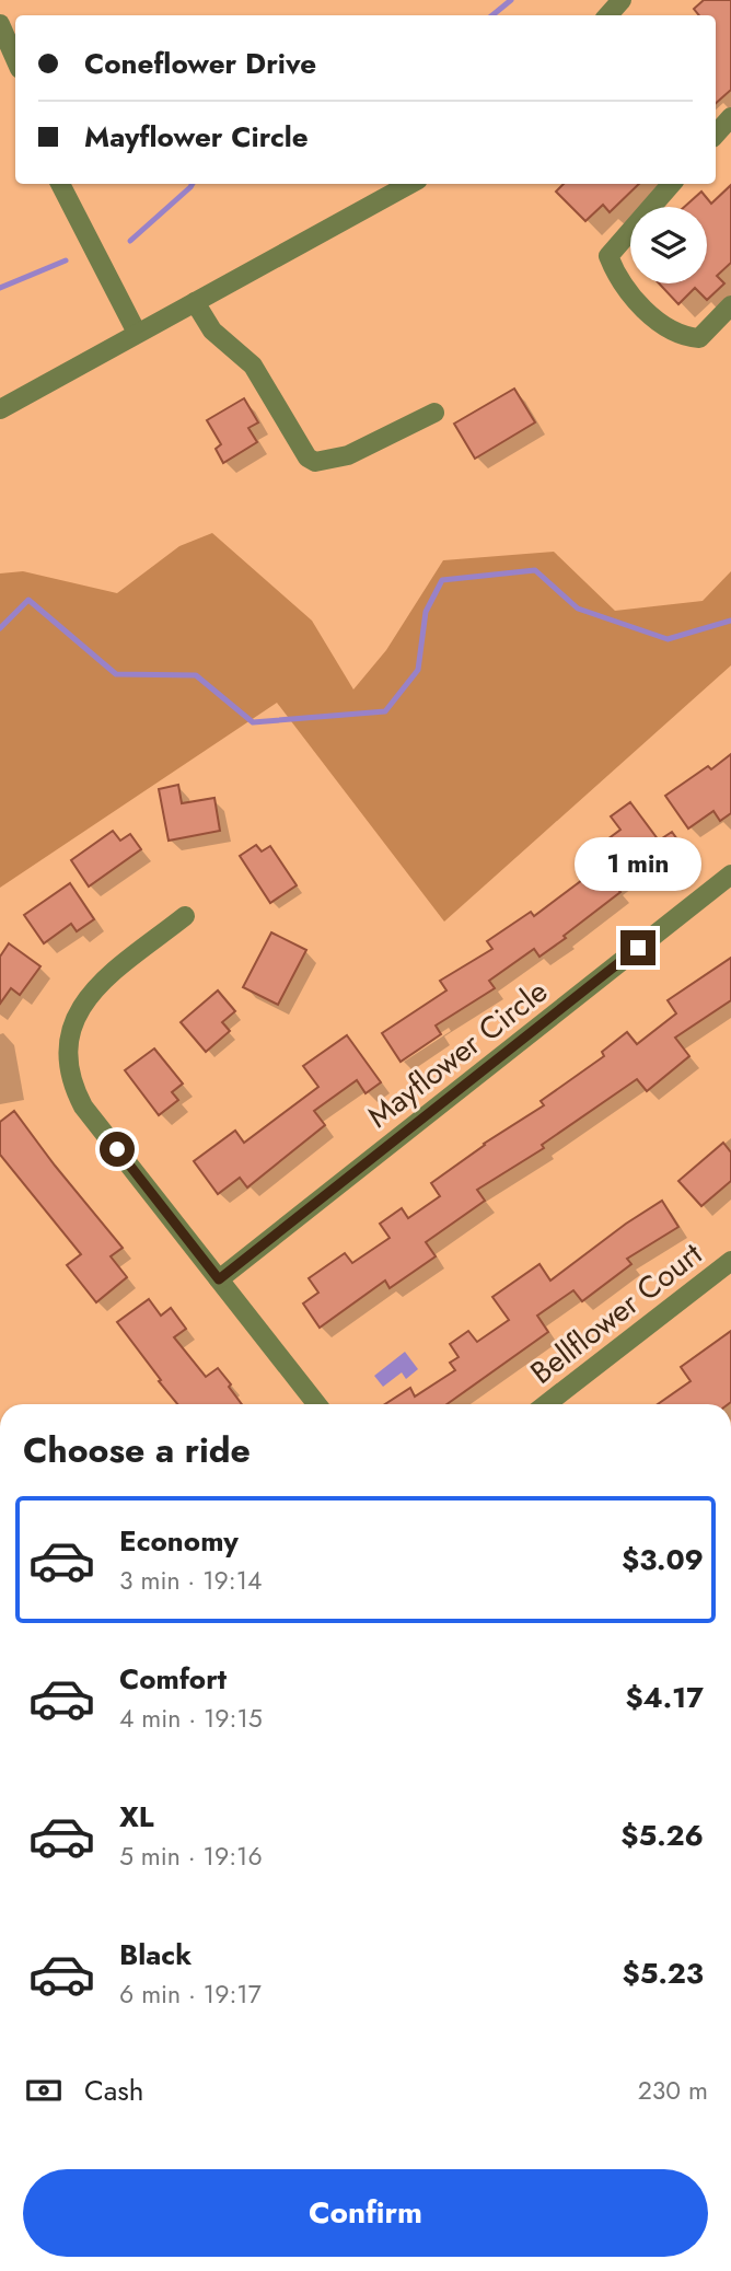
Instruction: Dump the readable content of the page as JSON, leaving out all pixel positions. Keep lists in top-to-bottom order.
{
  "streets": {
    "street": ["Mayflower Circle", "Bellflower Court"]
  },
  "page": {
    "banner": ["Coneflower Drive", "Mayflower Circle"],
    "bubble": "1 min",
    "heading": "Choose a ride",
    "list": [
      {
        "name": "Economy",
        "note": "3 min · 19:14",
        "value": "$3.09"
      },
      {
        "name": "Comfort",
        "note": "4 min · 19:15",
        "value": "$4.17"
      },
      {
        "name": "XL",
        "note": "5 min · 19:16",
        "value": "$5.26"
      },
      {
        "name": "Black",
        "note": "6 min · 19:17",
        "value": "$5.23"
      }
    ],
    "pay": ["Cash", "230 m"],
    "buttons": "Confirm"
  }
}
